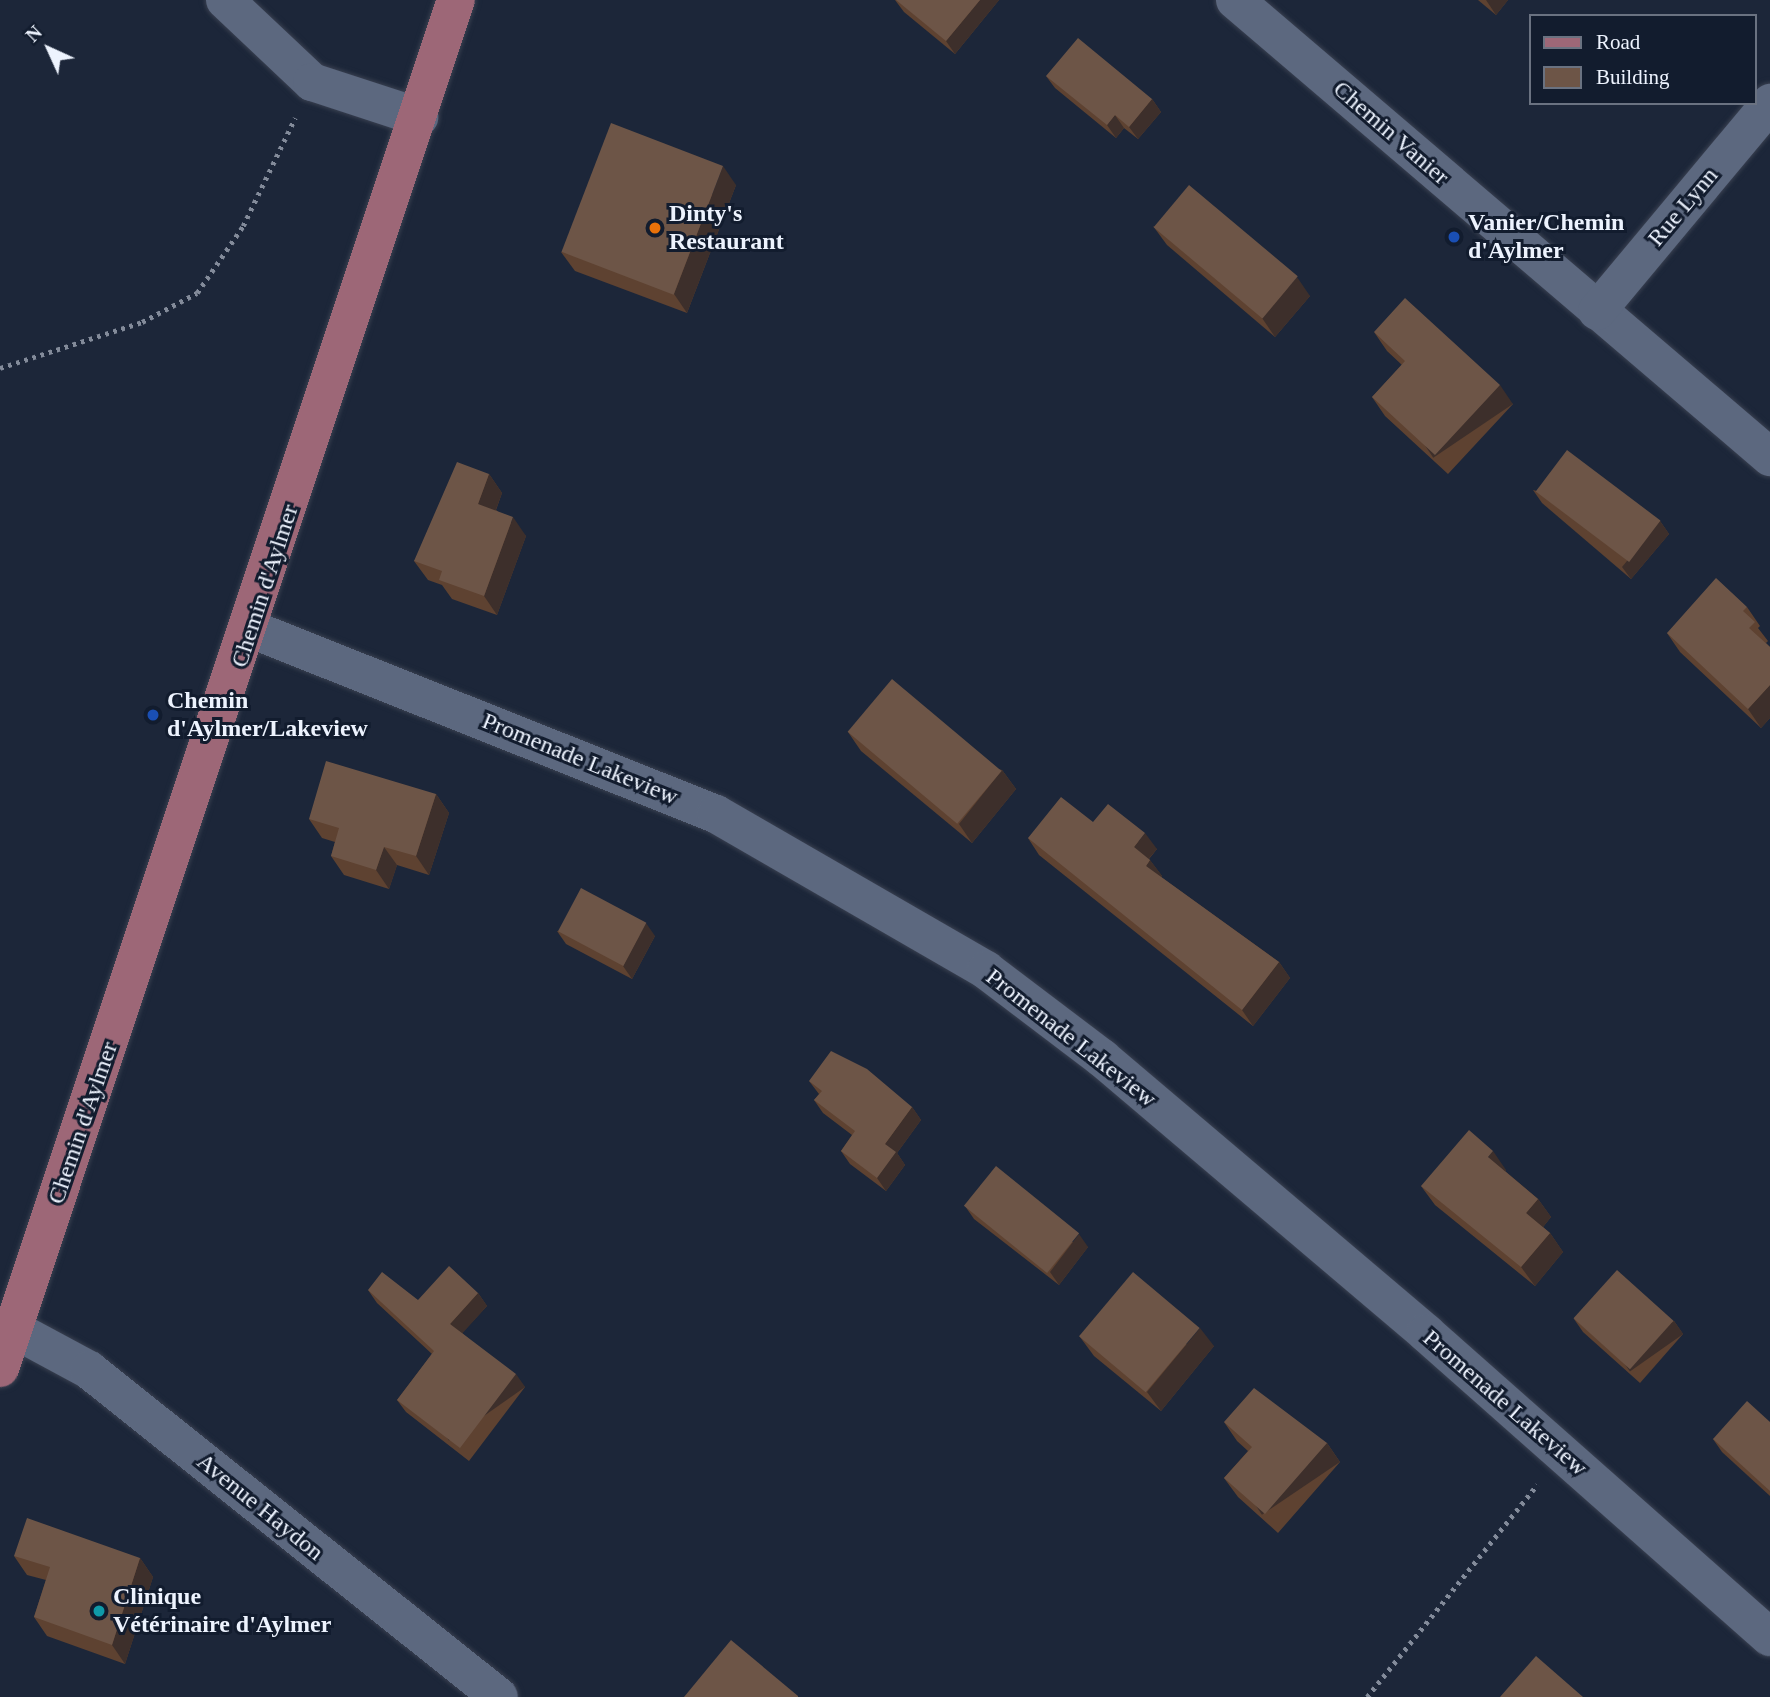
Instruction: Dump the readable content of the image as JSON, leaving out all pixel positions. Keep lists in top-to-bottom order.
{
  "streets": {
    "main road": ["Chemin d'Aylmer"],
    "street": [
      "Chemin Vanier",
      "Rue Lynn",
      "Promenade Lakeview",
      "Avenue Haydon"
    ]
  },
  "crossings": [
    ["Chemin Vanier", "Rue Lynn"],
    ["Chemin d'Aylmer", "Promenade Lakeview"],
    ["Chemin d'Aylmer", "Avenue Haydon"]
  ],
  "places": [
    "Dinty's Restaurant",
    "Vanier/Chemin d'Aylmer",
    "Chemin d'Aylmer/Lakeview",
    "Clinique Vétérinaire d'Aylmer"
  ],
  "legend": ["Road", "Building"],
  "north": "top left"
}
